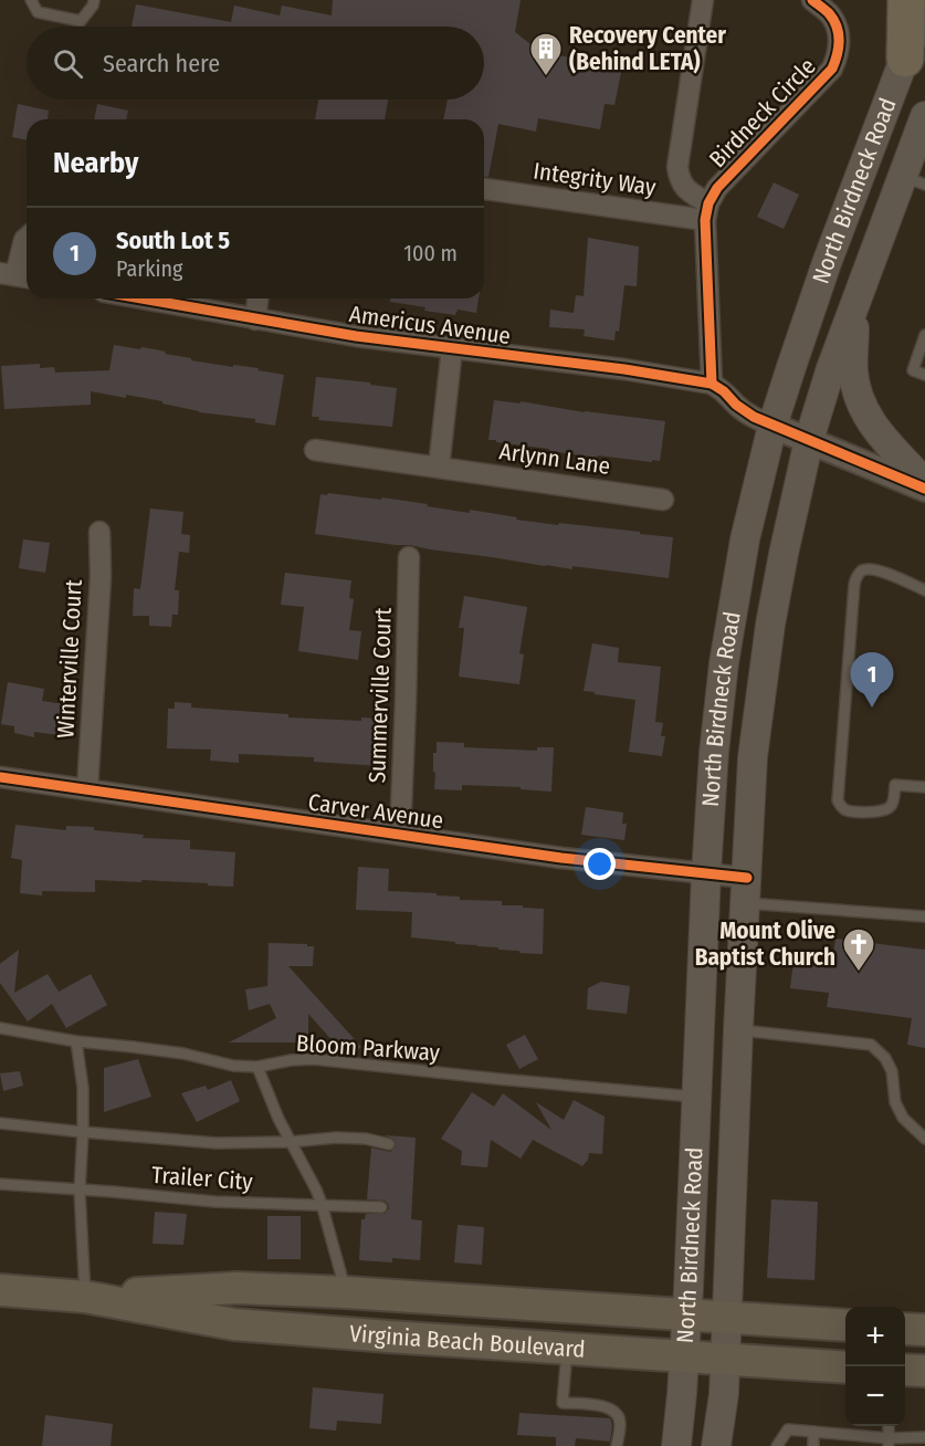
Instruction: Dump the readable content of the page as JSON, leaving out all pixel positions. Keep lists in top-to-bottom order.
{
  "streets": {
    "main road": ["North Birdneck Road", "Virginia Beach Boulevard"],
    "street": [
      "Birdneck Circle",
      "Integrity Way",
      "Americus Avenue",
      "Arlynn Lane",
      "Winterville Court",
      "Summerville Court",
      "Carver Avenue"
    ],
    "lane": ["Bloom Parkway", "Trailer City"]
  },
  "crossings": [
    ["Birdneck Circle", "Integrity Way"],
    ["North Birdneck Road", "Carver Avenue"],
    ["North Birdneck Road", "Bloom Parkway"],
    ["North Birdneck Road", "Virginia Beach Boulevard"],
    ["Winterville Court", "Carver Avenue"],
    ["Summerville Court", "Carver Avenue"]
  ],
  "places": {
    "building": ["Recovery Center (Behind LETA)"],
    "church": ["Mount Olive Baptist Church"]
  },
  "page": {
    "search": "Search here",
    "heading": "Nearby",
    "list": [
      {
        "mark": "1",
        "name": "South Lot 5",
        "note": "Parking",
        "value": "100 m"
      }
    ],
    "pins": "1",
    "map_buttons": ["+", "−"]
  }
}
